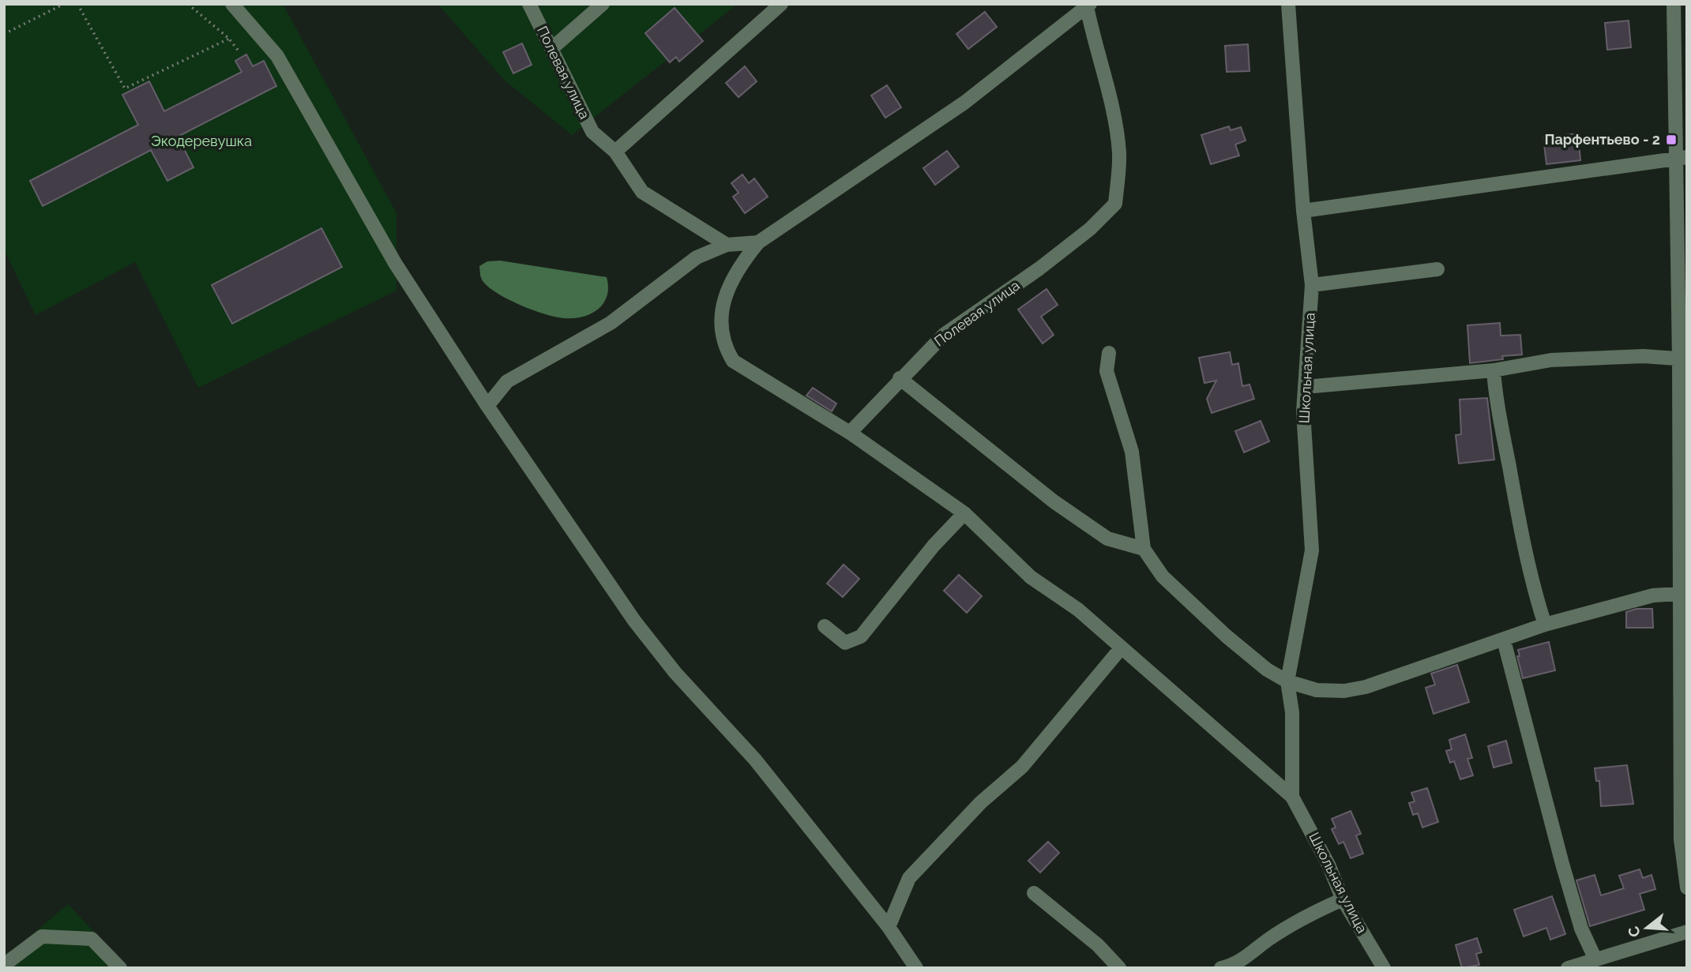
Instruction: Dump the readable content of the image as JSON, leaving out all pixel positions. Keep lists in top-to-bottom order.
{
  "streets": {
    "street": ["Полевая улица", "Школьная улица"]
  },
  "crossings": [
    ["Полевая улица", "Школьная улица"]
  ],
  "parks": ["Экодеревушка"],
  "places": {
    "transit": ["Парфентьево - 2"]
  },
  "north": "left"
}
